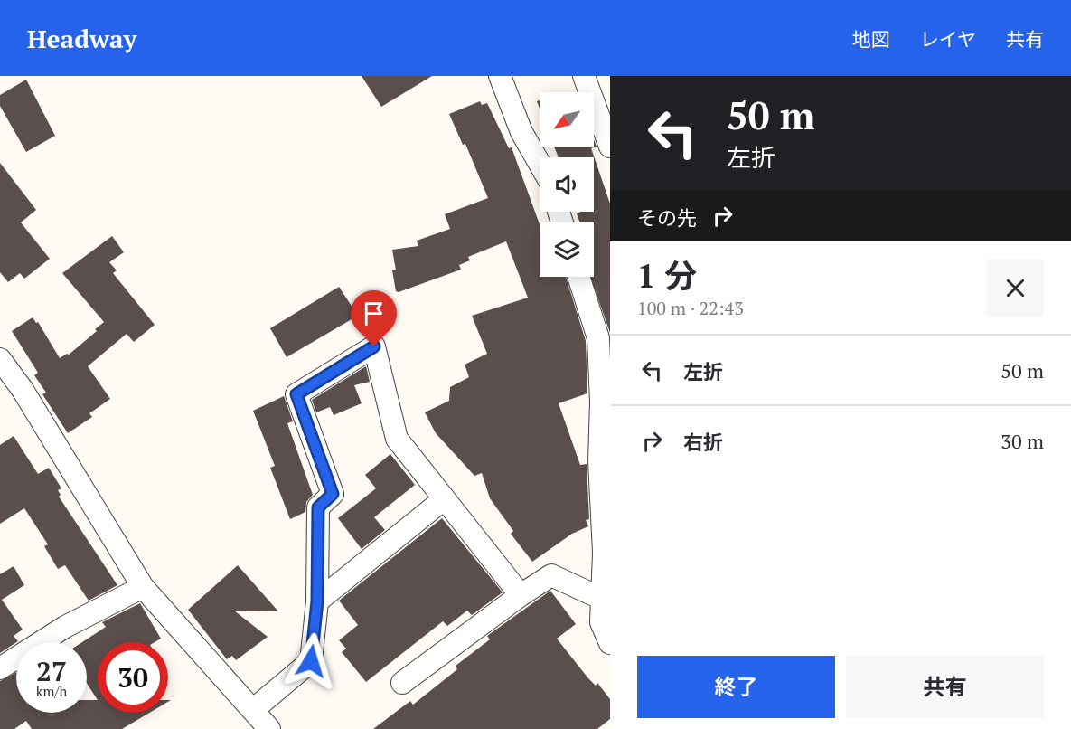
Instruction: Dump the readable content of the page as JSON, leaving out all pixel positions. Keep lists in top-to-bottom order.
{
  "north": "bottom left",
  "page": {
    "header": "Headway",
    "nav": ["地図", "レイヤ", "共有"],
    "turn": ["50 m", "左折"],
    "then": "その先",
    "heading": ["1 分", "100 m · 22:43"],
    "list": [
      {
        "name": "左折",
        "value": "50 m"
      },
      {
        "name": "右折",
        "value": "30 m"
      }
    ],
    "speed": "27 km/h",
    "limit": "30",
    "buttons": ["終了", "共有"]
  }
}
